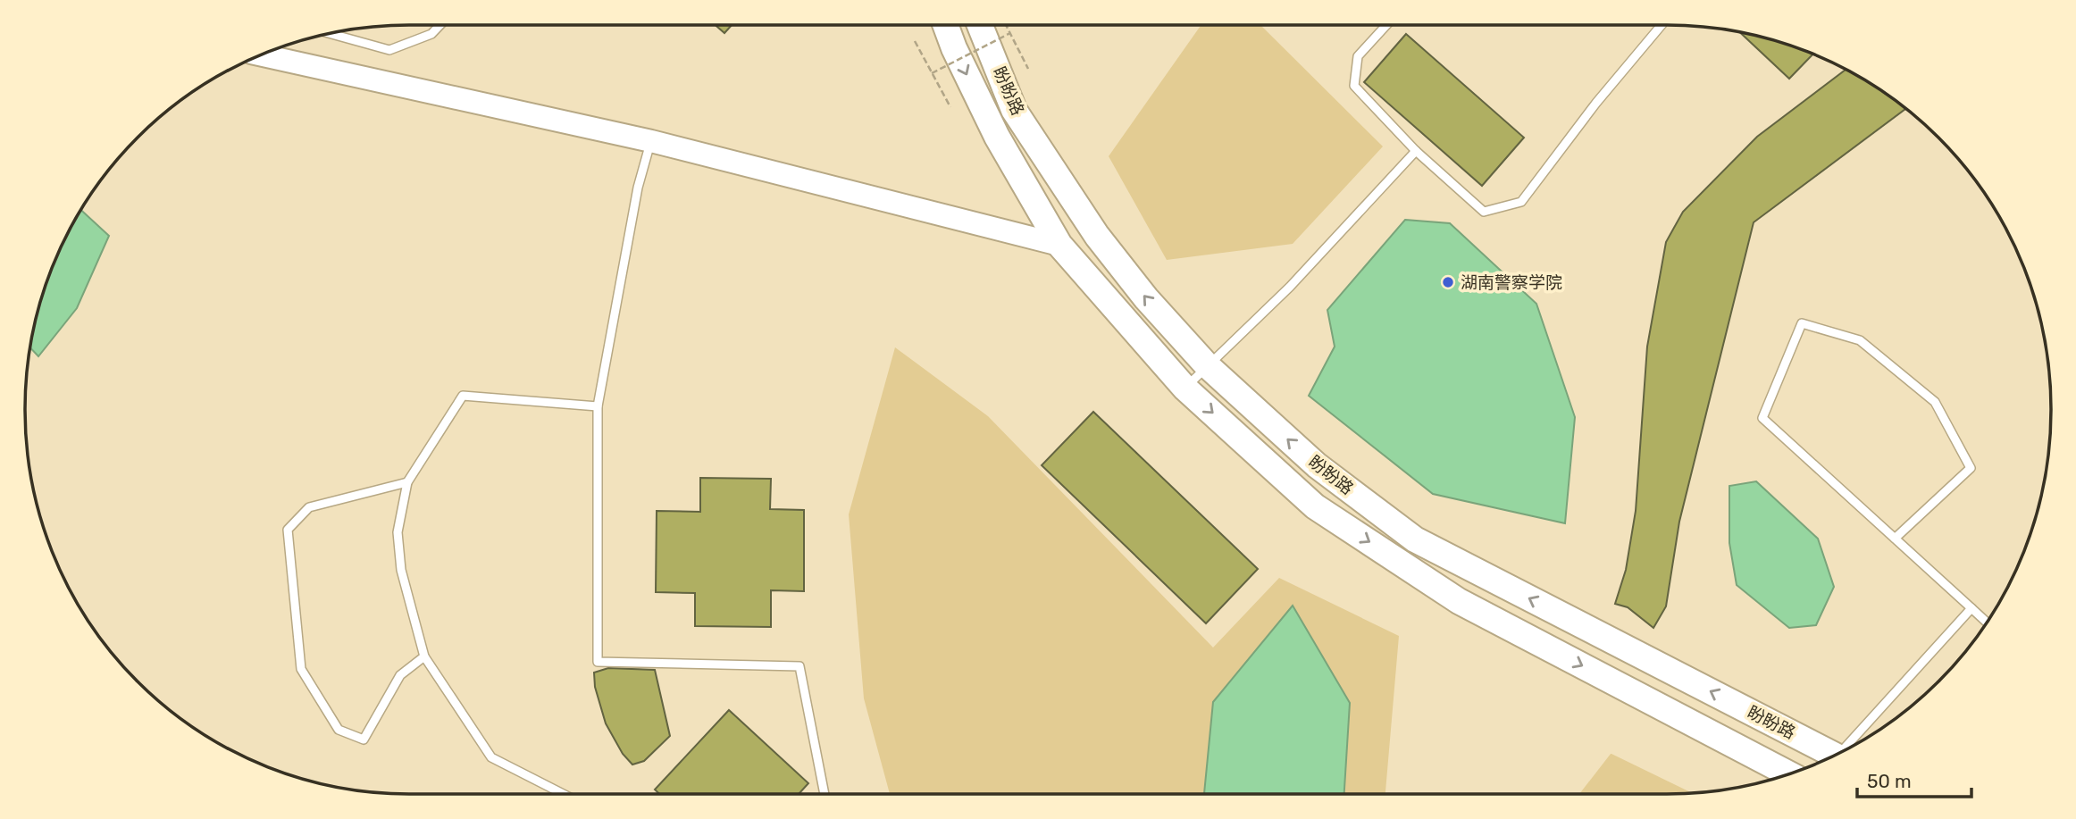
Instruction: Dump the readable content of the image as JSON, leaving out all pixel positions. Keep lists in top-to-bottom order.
{
  "streets": {
    "main road": ["盼盼路"]
  },
  "places": ["湖南警察学院"],
  "scale_bar": "50 m"
}
